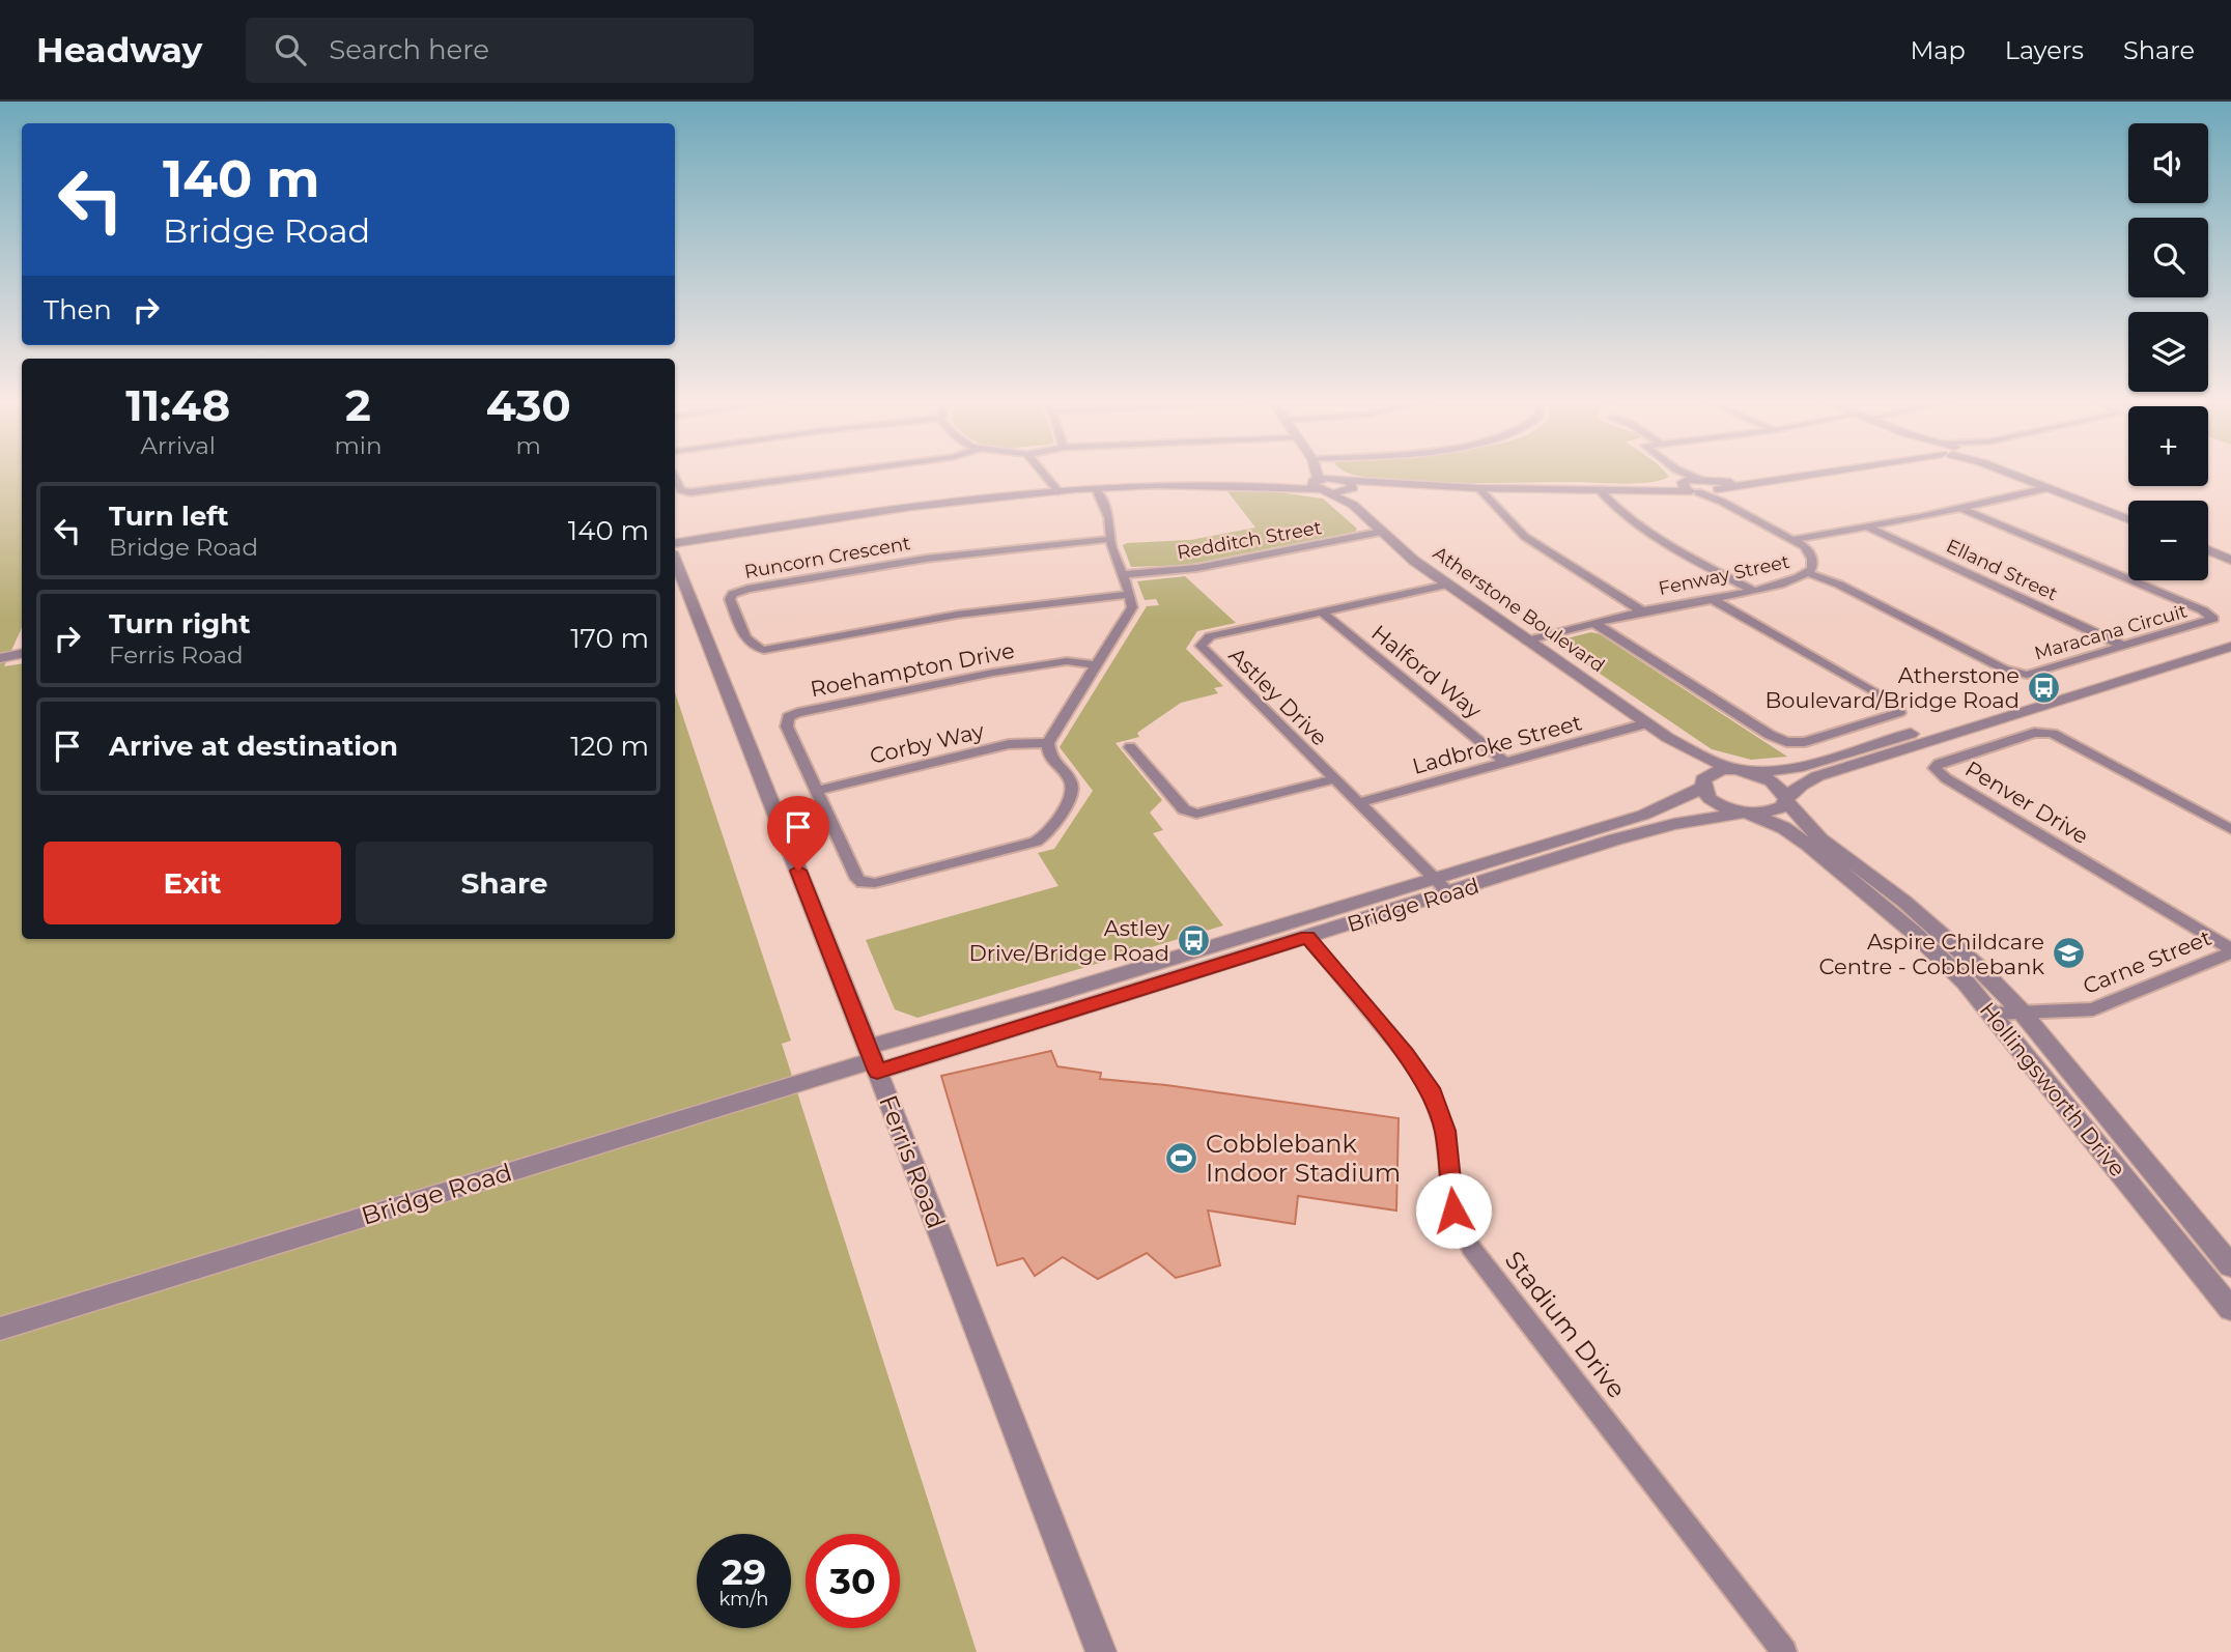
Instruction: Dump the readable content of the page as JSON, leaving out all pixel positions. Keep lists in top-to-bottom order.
{
  "streets": {
    "street": [
      "Redditch Street",
      "Runcorn Crescent",
      "Elland Street",
      "Fenway Street",
      "Atherstone Boulevard",
      "Maracana Circuit",
      "Roehampton Drive",
      "Halford Way",
      "Astley Drive",
      "Corby Way",
      "Ladbroke Street",
      "Penver Drive",
      "Bridge Road",
      "Carne Street",
      "Hollingsworth Drive",
      "Ferris Road",
      "Stadium Drive"
    ]
  },
  "crossings": [
    ["Redditch Street", "Atherstone Boulevard"],
    ["Elland Street", "Maracana Circuit"],
    ["Fenway Street", "Atherstone Boulevard"],
    ["Fenway Street", "Maracana Circuit"],
    ["Atherstone Boulevard", "Astley Drive"],
    ["Atherstone Boulevard", "Ladbroke Street"],
    ["Atherstone Boulevard", "Bridge Road"],
    ["Atherstone Boulevard", "Hollingsworth Drive"],
    ["Roehampton Drive", "Corby Way"],
    ["Halford Way", "Astley Drive"],
    ["Halford Way", "Ladbroke Street"],
    ["Astley Drive", "Ladbroke Street"],
    ["Astley Drive", "Bridge Road"],
    ["Penver Drive", "Carne Street"],
    ["Bridge Road", "Hollingsworth Drive"],
    ["Bridge Road", "Ferris Road"],
    ["Bridge Road", "Stadium Drive"],
    ["Carne Street", "Hollingsworth Drive"]
  ],
  "places": {
    "bus stop": ["Atherstone Boulevard/Bridge Road", "Astley Drive/Bridge Road"],
    "school or university": ["Aspire Childcare Centre - Cobblebank"],
    "sports": ["Cobblebank Indoor Stadium"]
  },
  "page": {
    "header": "Headway",
    "search": "Search here",
    "nav": ["Map", "Layers", "Share"],
    "map_buttons": ["+", "−"],
    "turn": ["140 m", "Bridge Road"],
    "then": "Then",
    "eta": [
      "11:48",
      "Arrival",
      "2",
      "min",
      "430",
      "m"
    ],
    "list": [
      {
        "name": "Turn left",
        "note": "Bridge Road",
        "value": "140 m"
      },
      {
        "name": "Turn right",
        "note": "Ferris Road",
        "value": "170 m"
      },
      {
        "name": "Arrive at destination",
        "value": "120 m"
      }
    ],
    "buttons": ["Exit", "Share"],
    "speed": "29 km/h",
    "limit": "30"
  }
}
